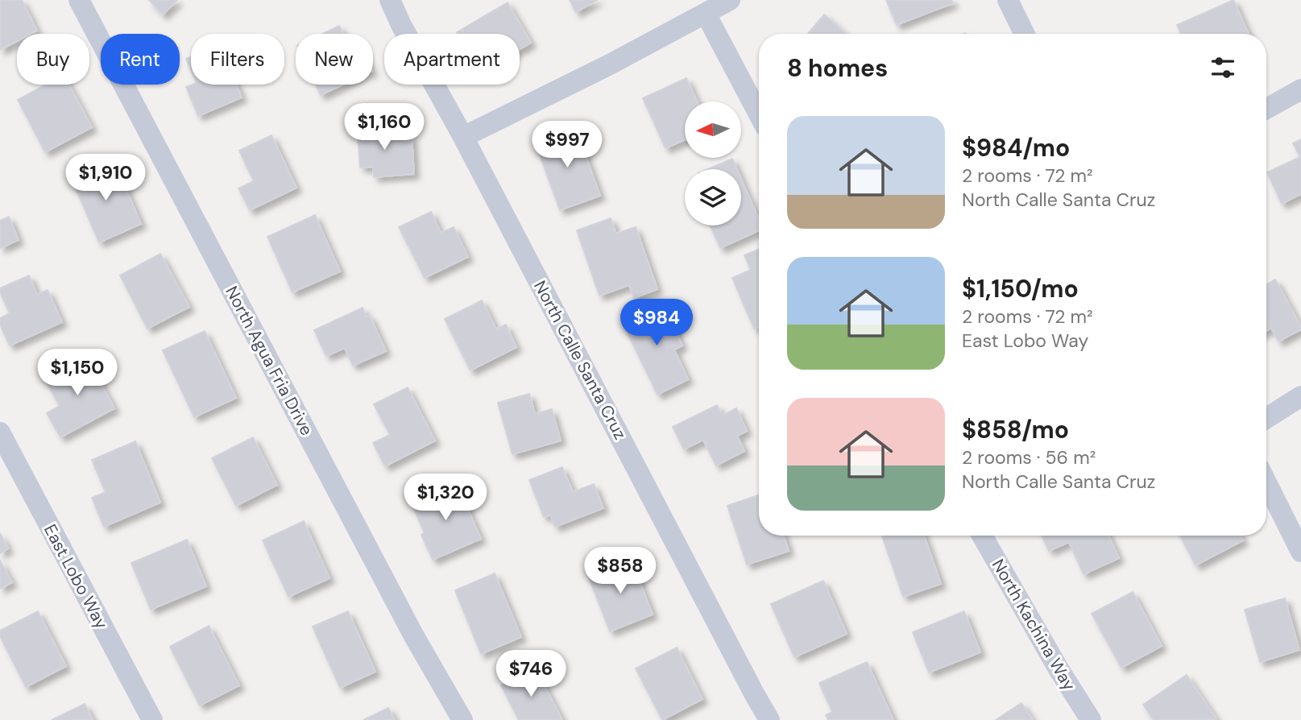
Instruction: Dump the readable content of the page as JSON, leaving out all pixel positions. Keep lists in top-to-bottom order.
{
  "streets": {
    "street": [
      "North Calle Santa Cruz",
      "North Agua Fria Drive",
      "East Lobo Way",
      "North Kachina Way"
    ]
  },
  "north": "left",
  "page": {
    "chip": [
      "Buy",
      "Rent",
      "Filters",
      "New",
      "Apartment"
    ],
    "heading": "8 homes",
    "list": [
      {
        "name": "$984/mo",
        "note": "2 rooms · 72 m² · North Calle Santa Cruz"
      },
      {
        "name": "$1,150/mo",
        "note": "2 rooms · 72 m² · East Lobo Way"
      },
      {
        "name": "$858/mo",
        "note": "2 rooms · 56 m² · North Calle Santa Cruz"
      }
    ],
    "price": [
      "$1,160",
      "$997",
      "$1,910",
      "$984",
      "$1,150",
      "$1,320",
      "$858",
      "$746"
    ]
  }
}
